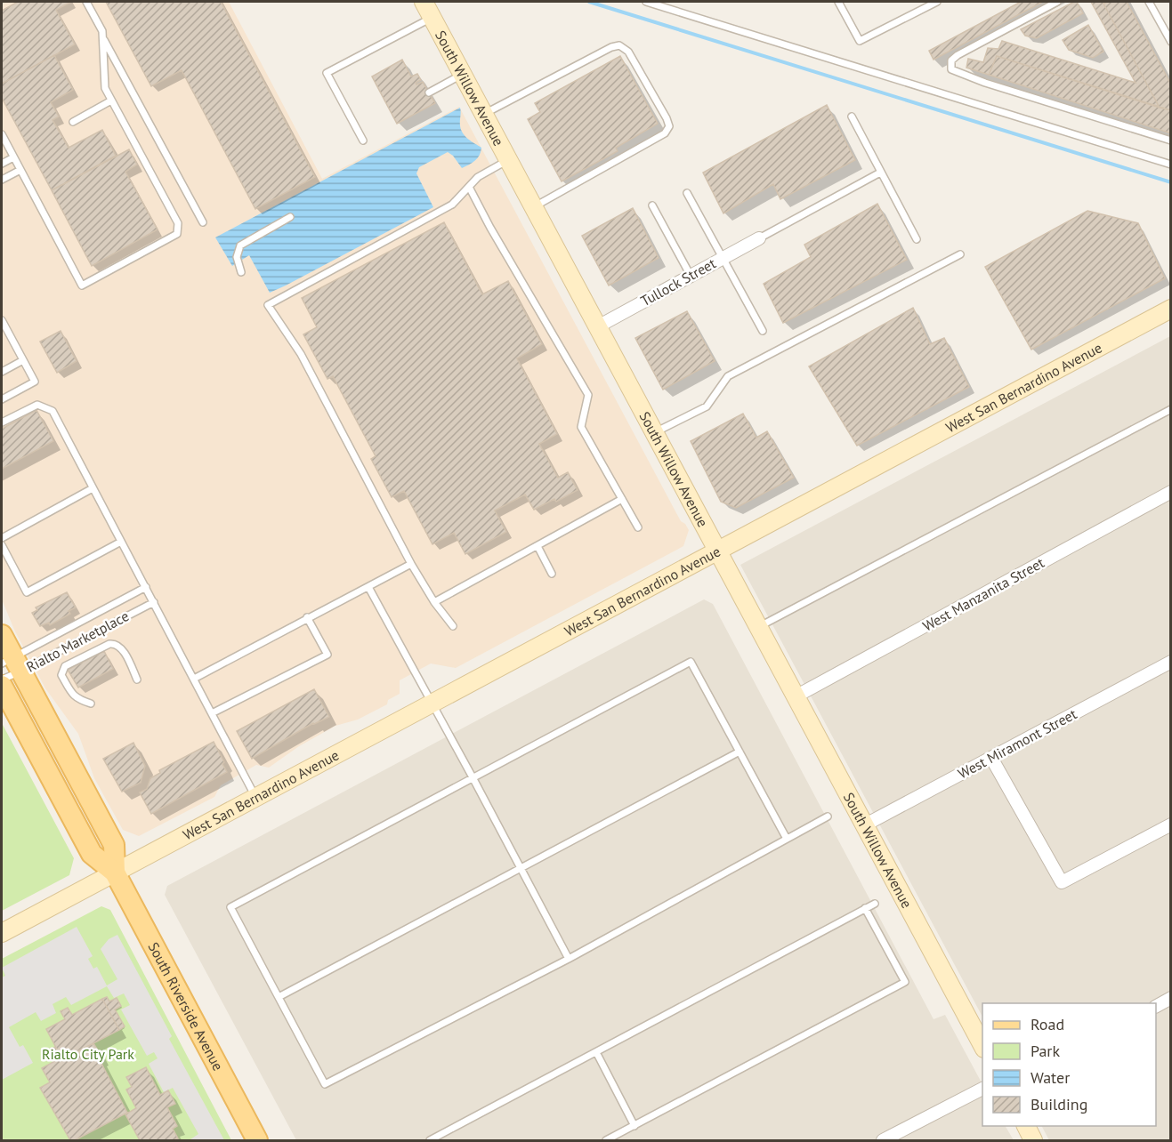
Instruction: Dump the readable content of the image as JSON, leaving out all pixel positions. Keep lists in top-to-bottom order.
{
  "streets": {
    "main road": ["South Willow Avenue", "West San Bernardino Avenue", "South Riverside Avenue"],
    "street": ["Tullock Street", "West Manzanita Street", "West Miramont Street"],
    "lane": ["Rialto Marketplace"]
  },
  "crossings": [
    ["South Willow Avenue", "Tullock Street"],
    ["South Willow Avenue", "West San Bernardino Avenue"],
    ["South Willow Avenue", "West Manzanita Street"],
    ["South Willow Avenue", "West Miramont Street"],
    ["West San Bernardino Avenue", "South Riverside Avenue"],
    ["Rialto Marketplace", "South Riverside Avenue"]
  ],
  "parks": ["Rialto City Park"],
  "legend": [
    "Road",
    "Park",
    "Water",
    "Building"
  ]
}
